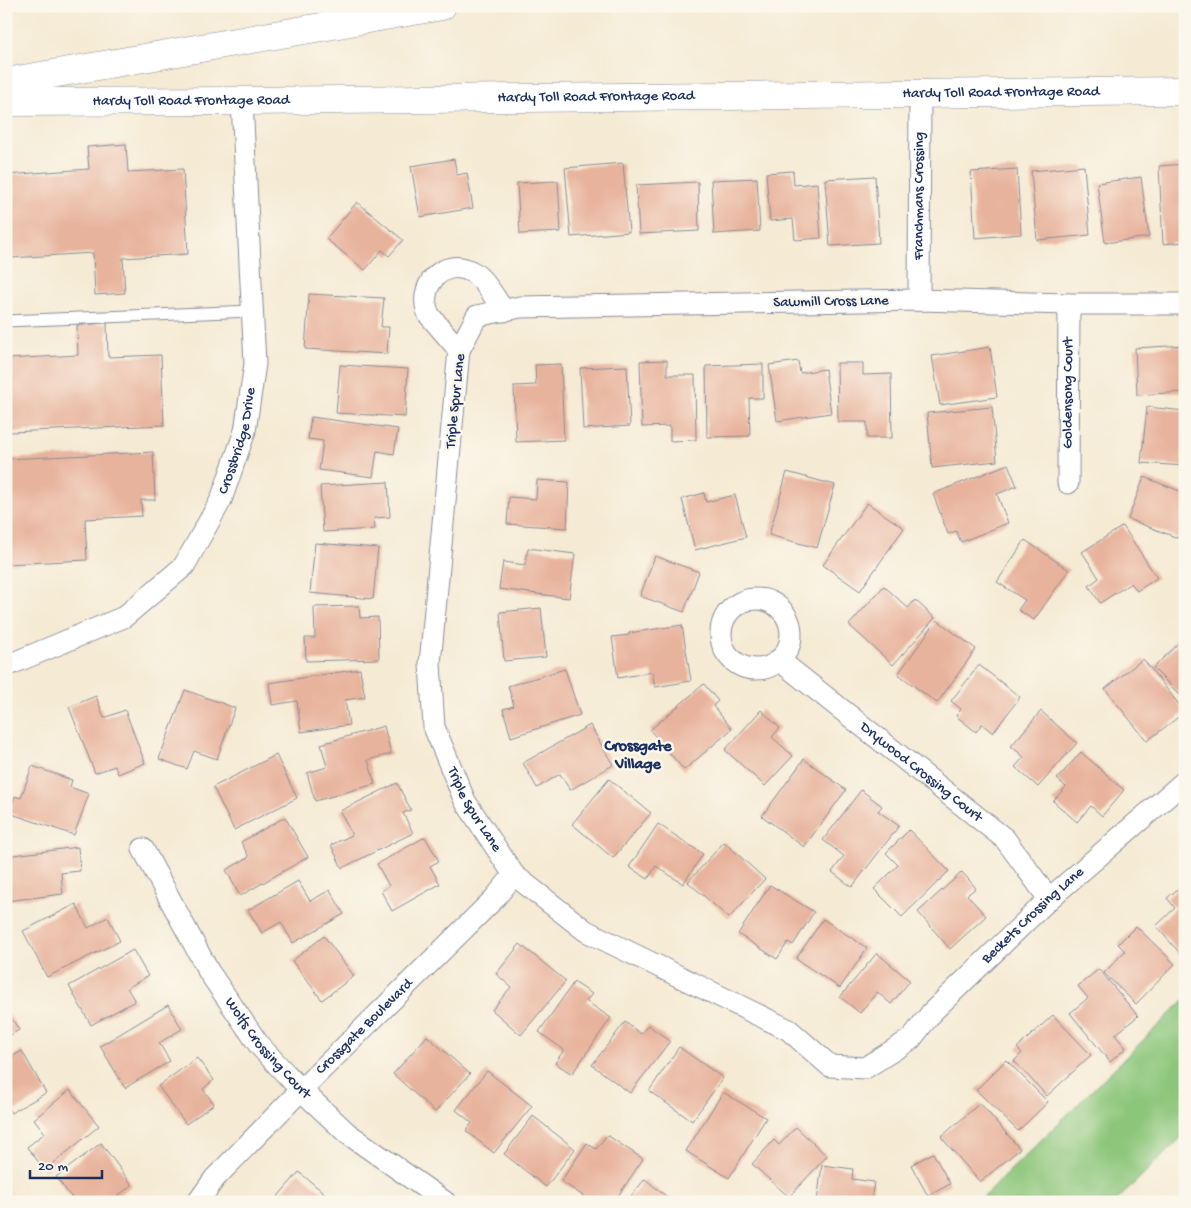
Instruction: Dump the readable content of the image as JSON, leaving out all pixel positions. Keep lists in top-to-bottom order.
{
  "streets": {
    "main road": ["Hardy Toll Road Frontage Road"],
    "street": [
      "Franchmans Crossing",
      "Sawmill Cross Lane",
      "Goldensong Court",
      "Triple Spur Lane",
      "Crossbridge Drive",
      "Drywood Crossing Court",
      "Beckets Crossing Lane",
      "Crossgate Boulevard",
      "Wolfs Crossing Court"
    ]
  },
  "crossings": [
    ["Hardy Toll Road Frontage Road", "Franchmans Crossing"],
    ["Hardy Toll Road Frontage Road", "Crossbridge Drive"],
    ["Franchmans Crossing", "Sawmill Cross Lane"],
    ["Sawmill Cross Lane", "Goldensong Court"],
    ["Sawmill Cross Lane", "Triple Spur Lane"],
    ["Triple Spur Lane", "Beckets Crossing Lane"],
    ["Triple Spur Lane", "Crossgate Boulevard"],
    ["Drywood Crossing Court", "Beckets Crossing Lane"],
    ["Crossgate Boulevard", "Wolfs Crossing Court"]
  ],
  "districts": ["Crossgate Village"],
  "scale_bar": "20 m"
}
